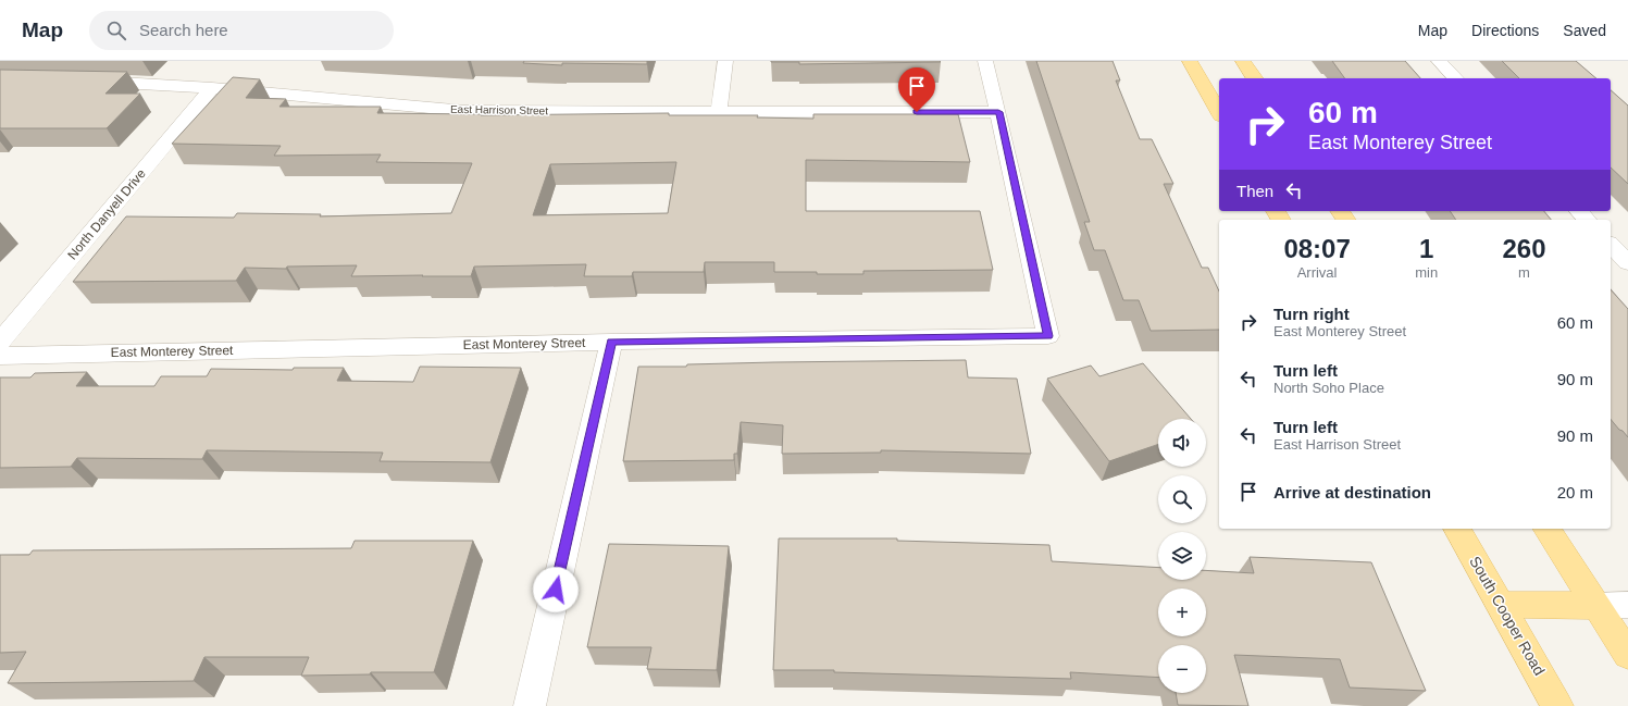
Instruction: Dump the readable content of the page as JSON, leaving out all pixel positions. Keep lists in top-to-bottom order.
{
  "streets": {
    "main road": ["South Cooper Road"],
    "street": ["East Harrison Street", "North Danyell Drive", "East Monterey Street"]
  },
  "crossings": [
    ["East Harrison Street", "North Danyell Drive"],
    ["East Harrison Street", "East Monterey Street"]
  ],
  "page": {
    "header": "Map",
    "search": "Search here",
    "nav": ["Map", "Directions", "Saved"],
    "turn": ["60 m", "East Monterey Street"],
    "then": "Then",
    "eta": [
      "08:07",
      "Arrival",
      "1",
      "min",
      "260",
      "m"
    ],
    "list": [
      {
        "name": "Turn right",
        "note": "East Monterey Street",
        "value": "60 m"
      },
      {
        "name": "Turn left",
        "note": "North Soho Place",
        "value": "90 m"
      },
      {
        "name": "Turn left",
        "note": "East Harrison Street",
        "value": "90 m"
      },
      {
        "name": "Arrive at destination",
        "value": "20 m"
      }
    ],
    "map_buttons": ["+", "−"]
  }
}
